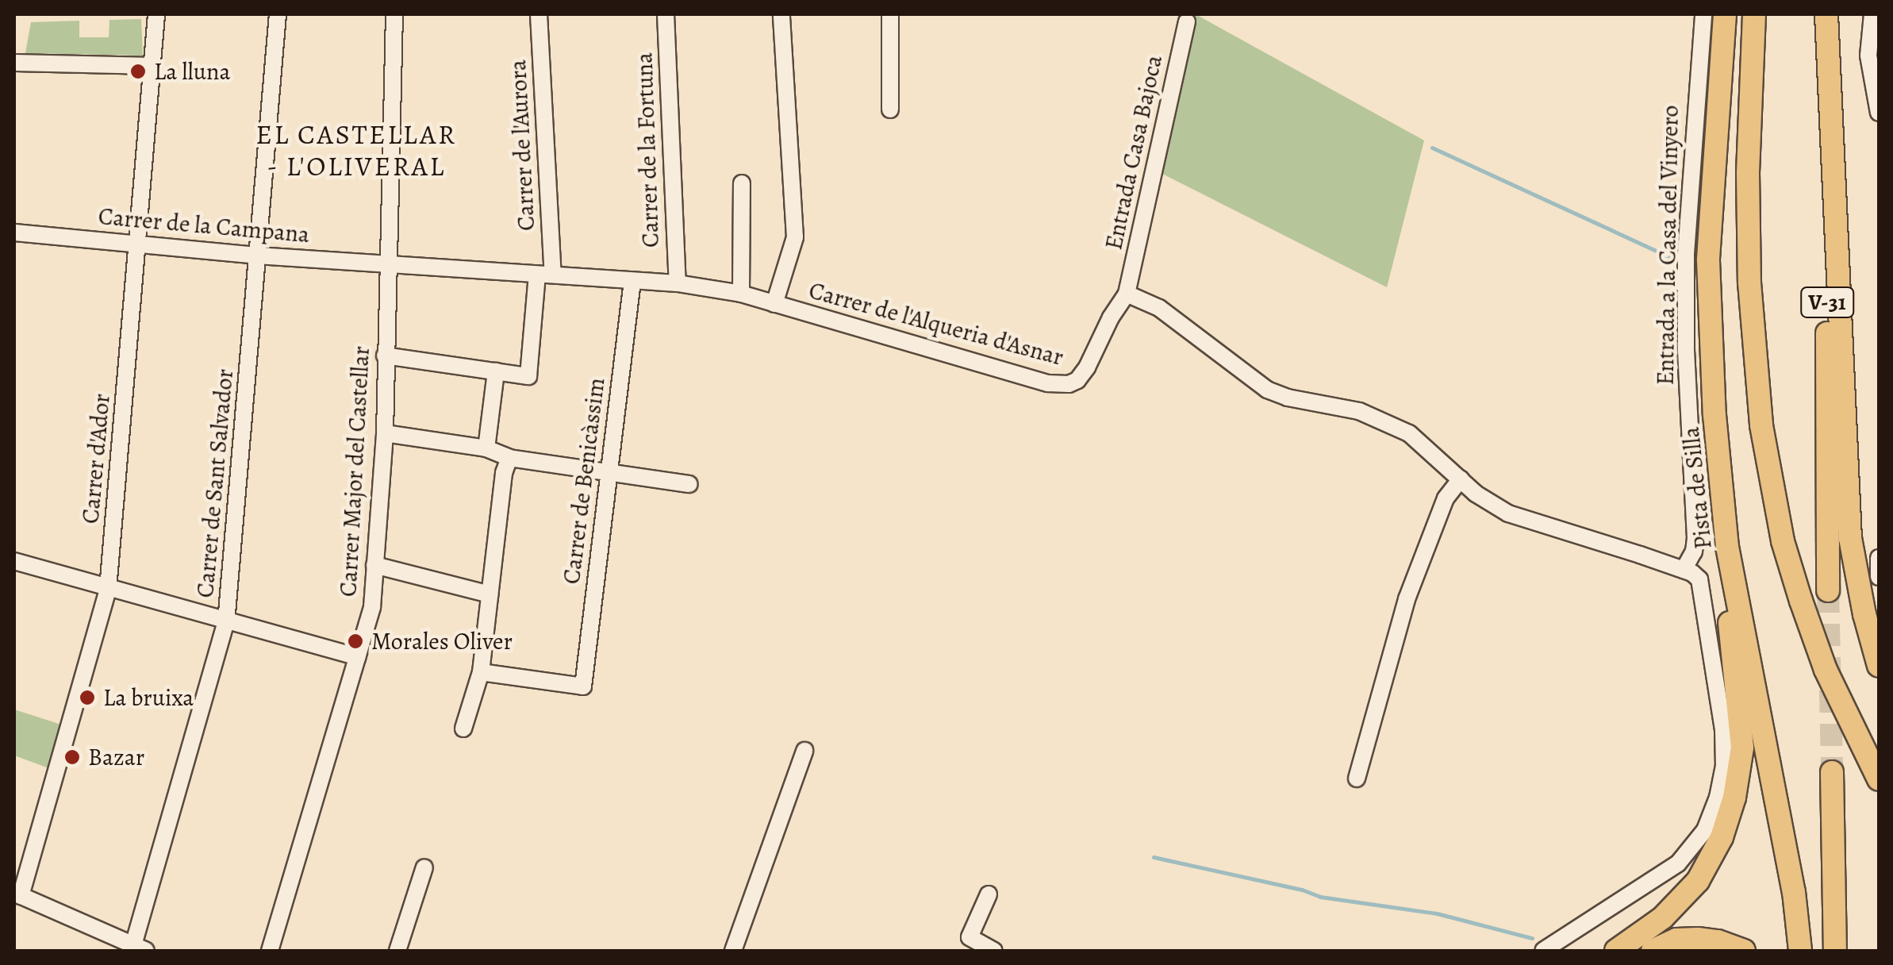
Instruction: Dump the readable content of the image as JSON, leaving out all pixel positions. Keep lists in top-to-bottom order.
{
  "streets": {
    "highway": ["V-31", "Pista de Silla"],
    "street": [
      "Carrer de l'Aurora",
      "Carrer de la Fortuna",
      "Entrada Casa Bajoca",
      "Carrer de la Campana",
      "Entrada a la Casa del Vinyero",
      "Carrer de l'Alqueria d'Asnar",
      "Carrer d'Ador",
      "Carrer Major del Castellar",
      "Carrer de Benicàssim",
      "Carrer de Sant Salvador"
    ]
  },
  "crossings": [
    ["Carrer de l'Aurora", "Carrer de l'Alqueria d'Asnar"],
    ["Carrer de la Fortuna", "Carrer de l'Alqueria d'Asnar"],
    ["Entrada Casa Bajoca", "Carrer de l'Alqueria d'Asnar"],
    ["Carrer de la Campana", "Carrer de l'Alqueria d'Asnar"],
    ["Carrer de la Campana", "Carrer d'Ador"],
    ["Carrer de la Campana", "Carrer Major del Castellar"],
    ["Carrer de la Campana", "Carrer de Sant Salvador"],
    ["Carrer de l'Alqueria d'Asnar", "Carrer Major del Castellar"],
    ["Carrer de l'Alqueria d'Asnar", "Carrer de Benicàssim"]
  ],
  "districts": ["EL CASTELLAR - L'OLIVERAL"],
  "places": [
    "La lluna",
    "Morales Oliver",
    "La bruixa",
    "Bazar"
  ]
}
